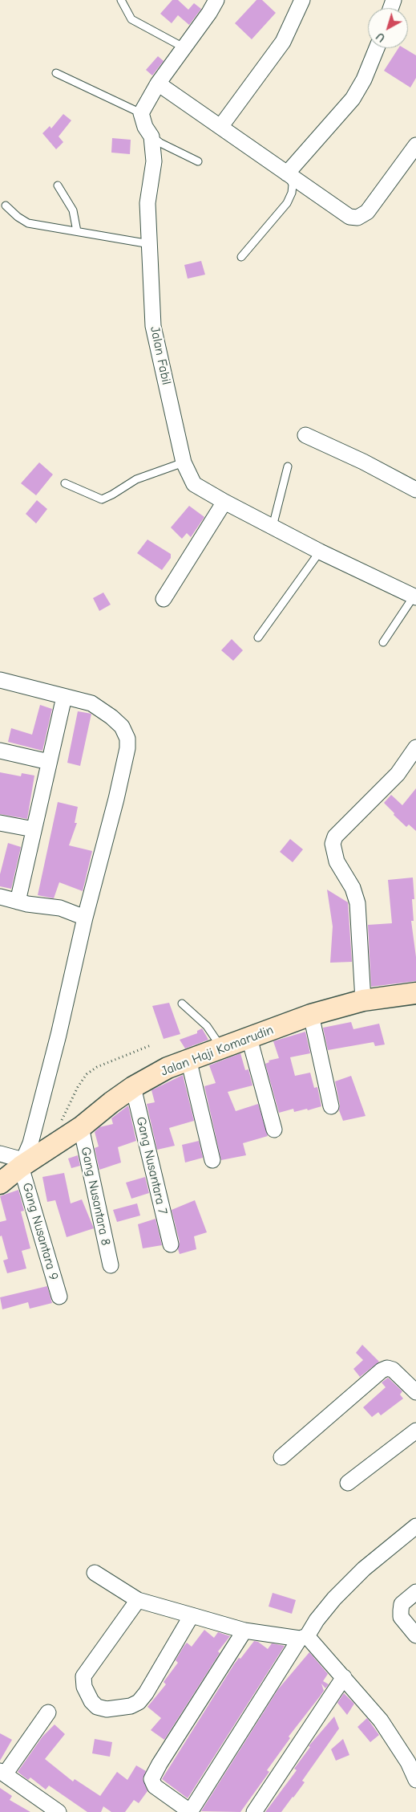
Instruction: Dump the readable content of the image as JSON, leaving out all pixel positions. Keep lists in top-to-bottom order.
{
  "streets": {
    "street": [
      "Jalan Fabil",
      "Jalan Haji Komarudin",
      "Gang Nusantara 7",
      "Gang Nusantara 8",
      "Gang Nusantara 9"
    ]
  },
  "crossings": [
    ["Jalan Haji Komarudin", "Gang Nusantara 7"],
    ["Jalan Haji Komarudin", "Gang Nusantara 8"],
    ["Jalan Haji Komarudin", "Gang Nusantara 9"]
  ],
  "north": "bottom left"
}
